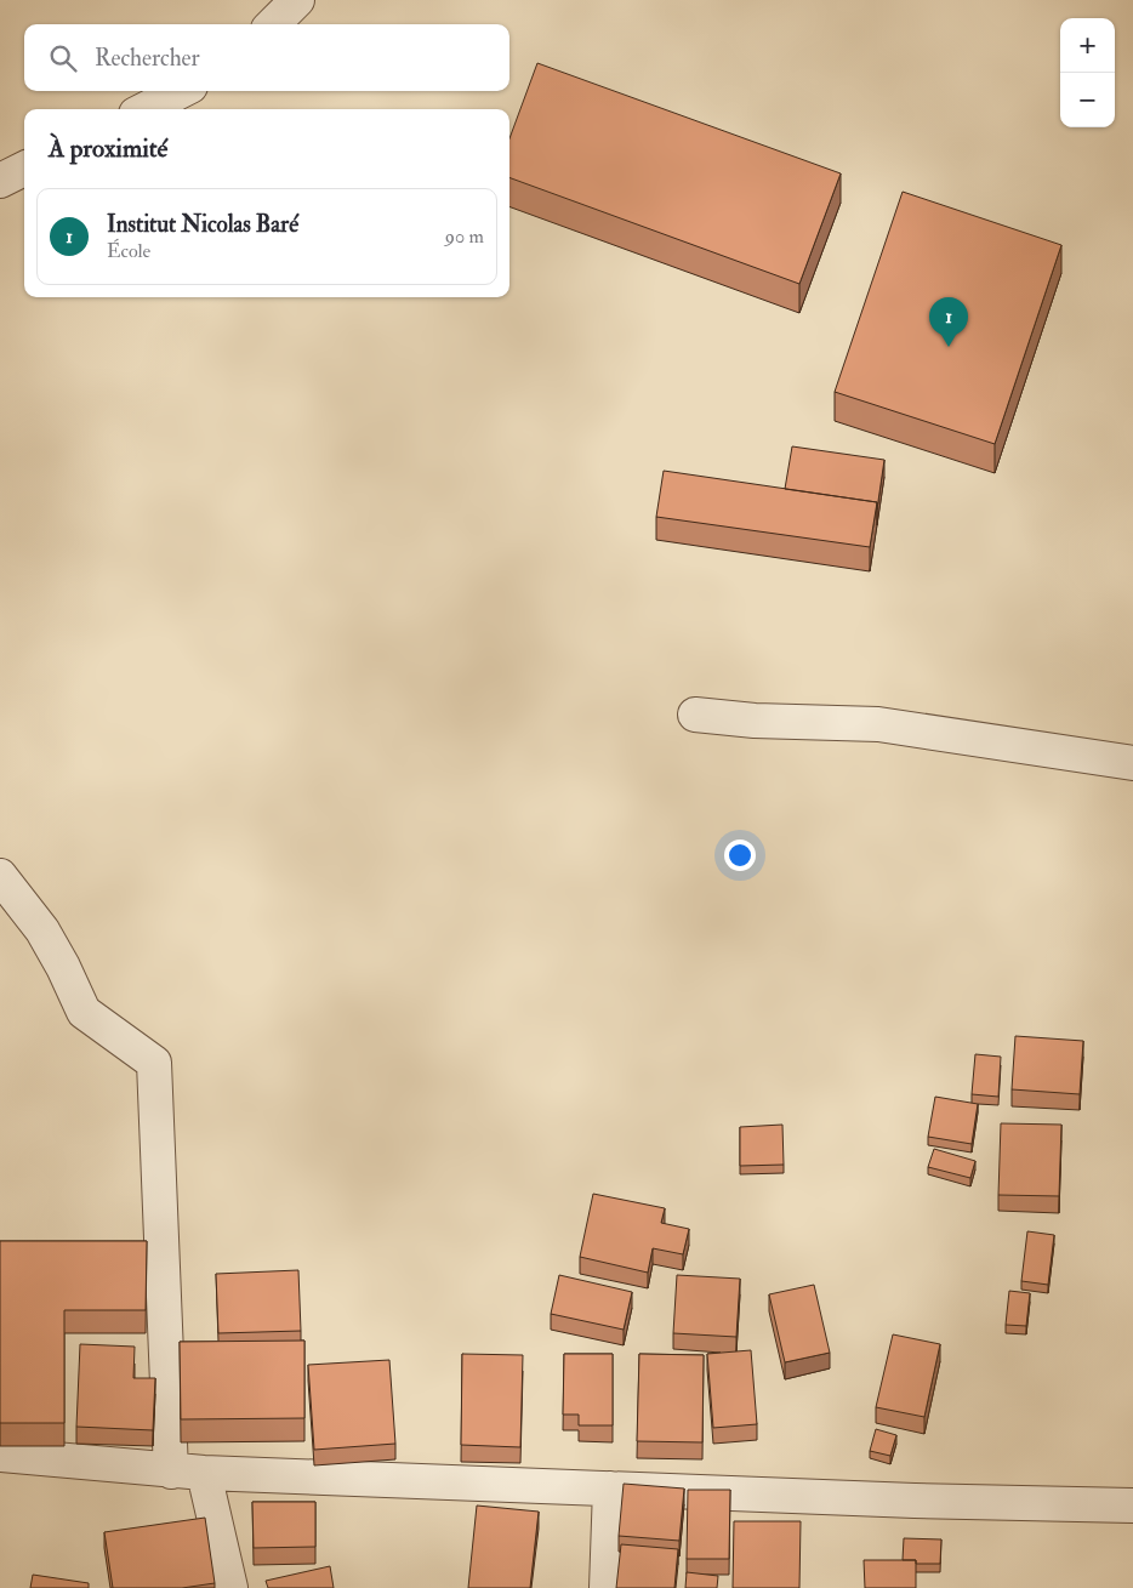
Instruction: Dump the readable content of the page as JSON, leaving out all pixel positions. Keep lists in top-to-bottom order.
{
  "page": {
    "map_buttons": ["+", "−"],
    "search": "Rechercher",
    "heading": "À proximité",
    "list": [
      {
        "mark": "1",
        "name": "Institut Nicolas Baré",
        "note": "École",
        "value": "90 m"
      }
    ],
    "pins": "1"
  }
}
